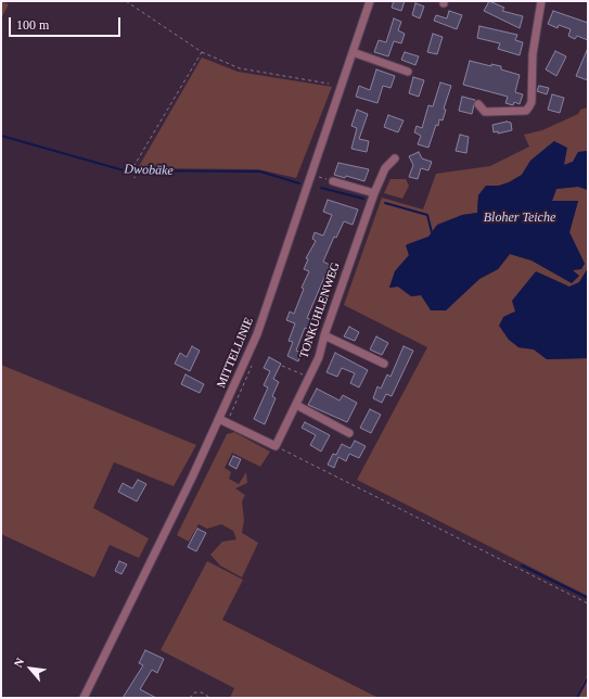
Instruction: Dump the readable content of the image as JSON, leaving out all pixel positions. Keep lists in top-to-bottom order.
{
  "streets": {
    "street": ["TONKUHLENWEG", "MITTELLINIE"]
  },
  "water": ["Dwobäke", "Bloher Teiche"],
  "scale_bar": "100 m",
  "north": "top left"
}
